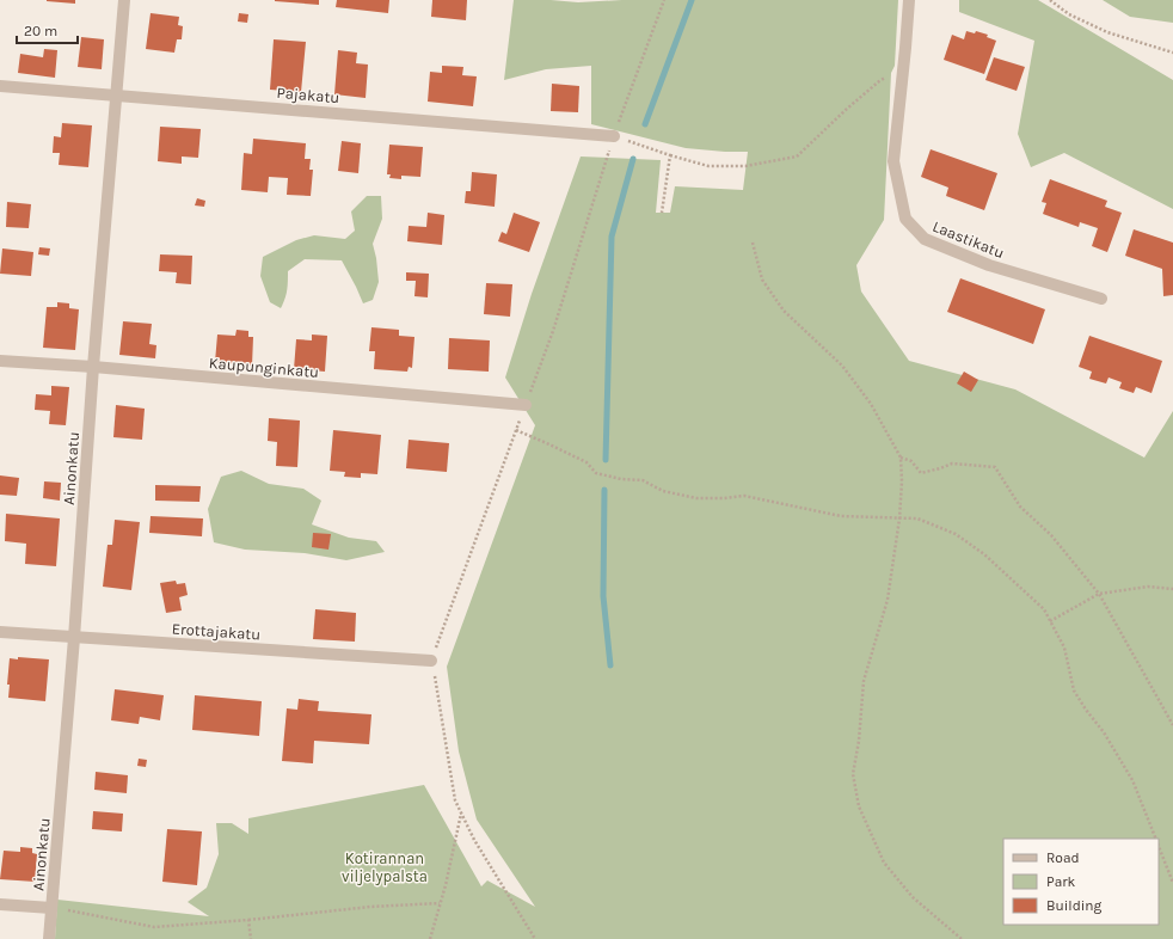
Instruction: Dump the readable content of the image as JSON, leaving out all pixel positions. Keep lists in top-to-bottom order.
{
  "streets": {
    "street": [
      "Pajakatu",
      "Laastikatu",
      "Kaupunginkatu",
      "Ainonkatu",
      "Erottajakatu"
    ]
  },
  "crossings": [
    ["Pajakatu", "Ainonkatu"],
    ["Kaupunginkatu", "Ainonkatu"],
    ["Ainonkatu", "Erottajakatu"]
  ],
  "parks": ["Kotirannan viljelypalsta"],
  "legend": ["Road", "Park", "Building"],
  "scale_bar": "20 m"
}
